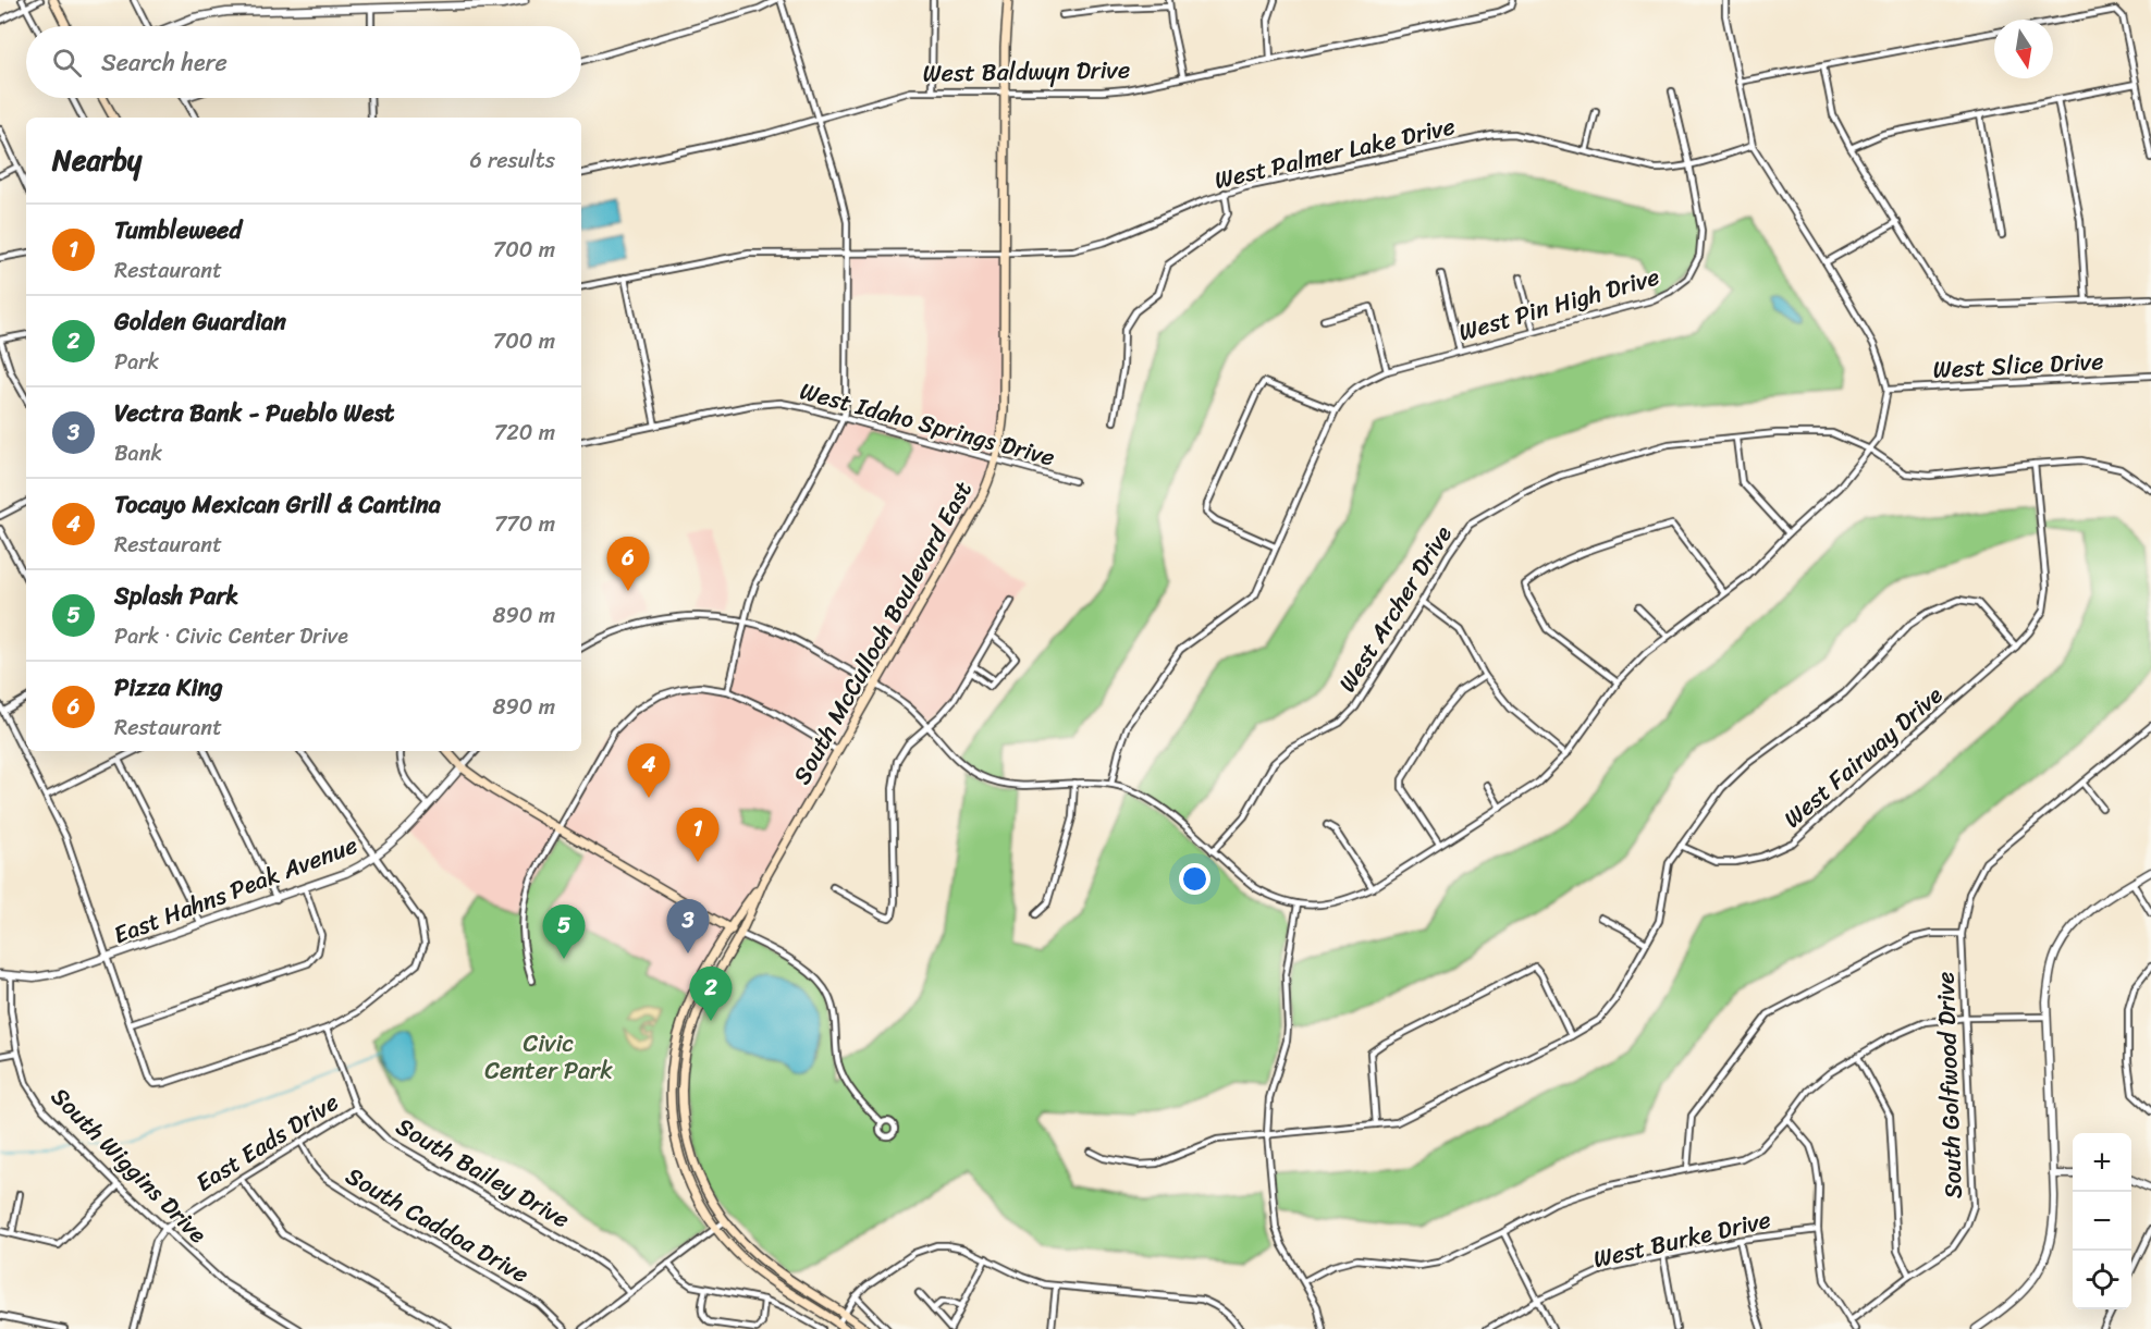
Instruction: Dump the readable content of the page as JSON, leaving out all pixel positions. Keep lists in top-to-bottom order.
{
  "streets": {
    "main road": ["South McCulloch Boulevard East"],
    "street": [
      "West Baldwyn Drive",
      "West Palmer Lake Drive",
      "West Pin High Drive",
      "West Slice Drive",
      "West Idaho Springs Drive",
      "West Archer Drive",
      "West Fairway Drive",
      "East Hahns Peak Avenue",
      "South Golfwood Drive",
      "East Eads Drive",
      "South Wiggins Drive",
      "South Bailey Drive",
      "South Caddoa Drive",
      "West Burke Drive"
    ]
  },
  "crossings": [
    ["West Baldwyn Drive", "South McCulloch Boulevard East"],
    ["West Palmer Lake Drive", "West Pin High Drive"],
    ["West Palmer Lake Drive", "South McCulloch Boulevard East"],
    ["West Idaho Springs Drive", "South McCulloch Boulevard East"],
    ["West Archer Drive", "West Fairway Drive"],
    ["East Hahns Peak Avenue", "South Wiggins Drive"],
    ["East Eads Drive", "South Wiggins Drive"],
    ["East Eads Drive", "South Bailey Drive"],
    ["East Eads Drive", "South Caddoa Drive"]
  ],
  "parks": ["Civic Center Park"],
  "north": "bottom",
  "page": {
    "search": "Search here",
    "heading": ["Nearby", "6 results"],
    "list": [
      {
        "mark": "1",
        "name": "Tumbleweed",
        "note": "Restaurant",
        "value": "700 m"
      },
      {
        "mark": "2",
        "name": "Golden Guardian",
        "note": "Park",
        "value": "700 m"
      },
      {
        "mark": "3",
        "name": "Vectra Bank - Pueblo West",
        "note": "Bank",
        "value": "720 m"
      },
      {
        "mark": "4",
        "name": "Tocayo Mexican Grill & Cantina",
        "note": "Restaurant",
        "value": "770 m"
      },
      {
        "mark": "5",
        "name": "Splash Park",
        "note": "Park · Civic Center Drive",
        "value": "890 m"
      },
      {
        "mark": "6",
        "name": "Pizza King",
        "note": "Restaurant",
        "value": "890 m"
      }
    ],
    "pins": [
      "6",
      "4",
      "1",
      "3",
      "5",
      "2"
    ],
    "map_buttons": ["+", "−"]
  }
}
